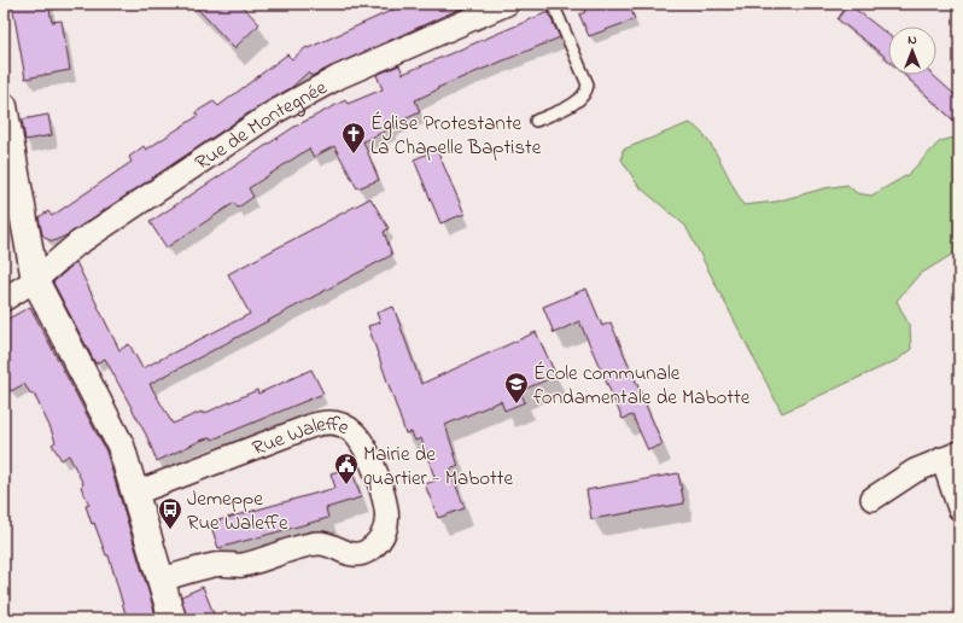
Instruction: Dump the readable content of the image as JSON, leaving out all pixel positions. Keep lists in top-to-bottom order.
{
  "streets": {
    "street": ["Rue de Montegnée", "Rue Waleffe"]
  },
  "places": {
    "church": ["Église Protestante La Chapelle Baptiste"],
    "school or university": ["École communale fondamentale de Mabotte"],
    "public building": ["Mairie de quartier - Mabotte"],
    "bus stop": ["Jemeppe Rue Waleffe"]
  },
  "north": "top"
}
